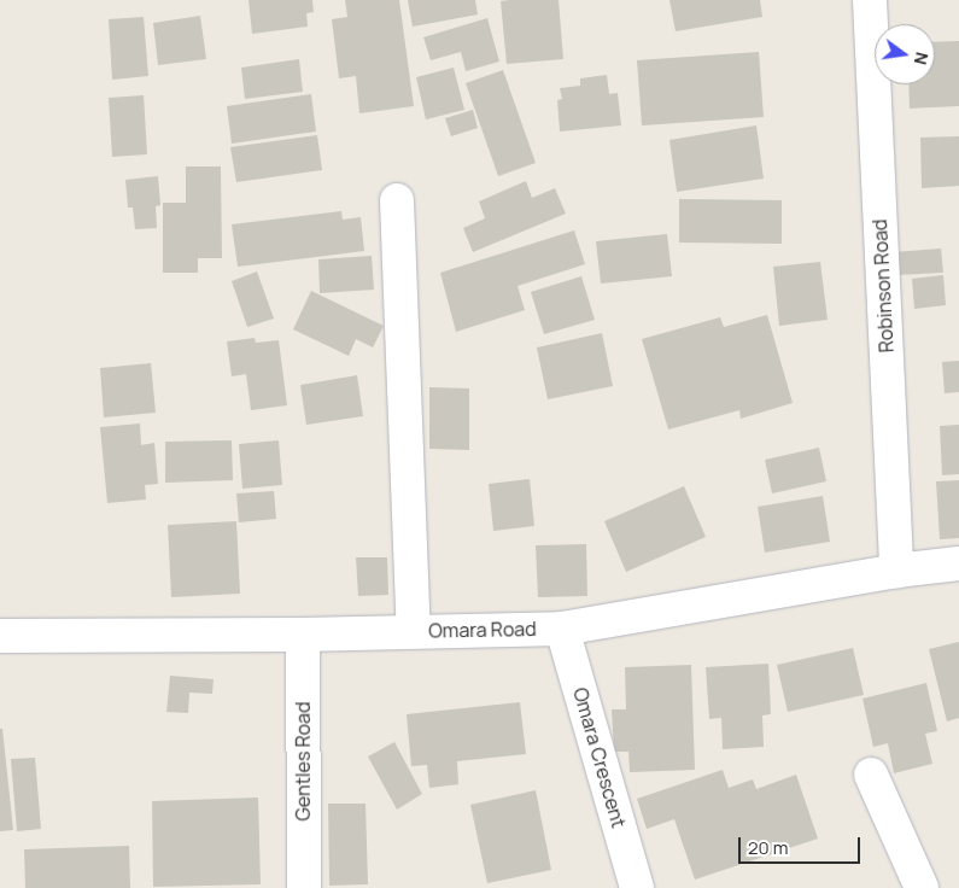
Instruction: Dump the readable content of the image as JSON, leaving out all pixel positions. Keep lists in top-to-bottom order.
{
  "streets": {
    "street": [
      "Robinson Road",
      "Omara Road",
      "Omara Crescent",
      "Gentles Road"
    ]
  },
  "crossings": [
    ["Robinson Road", "Omara Road"],
    ["Omara Road", "Omara Crescent"],
    ["Omara Road", "Gentles Road"]
  ],
  "scale_bar": "20 m",
  "north": "right"
}
